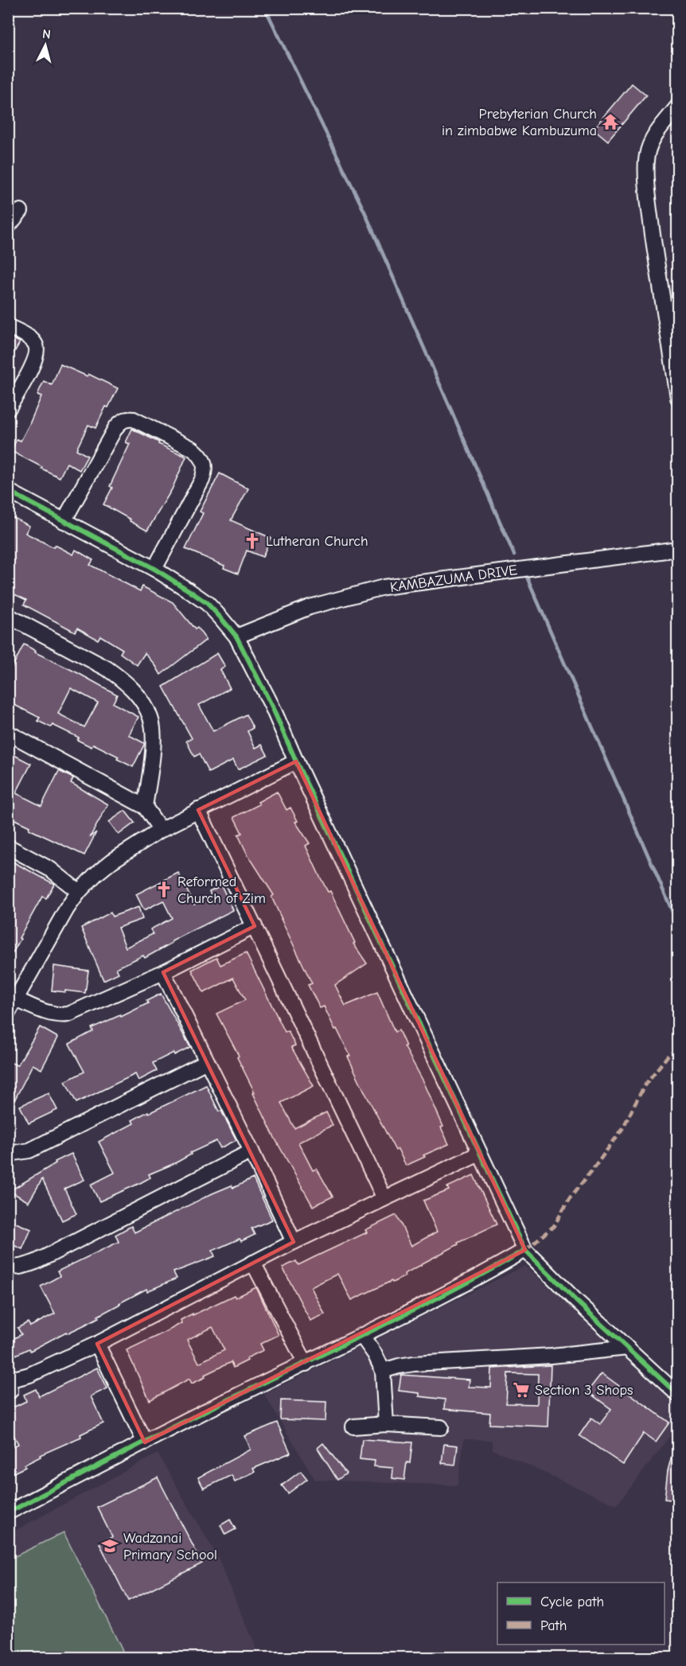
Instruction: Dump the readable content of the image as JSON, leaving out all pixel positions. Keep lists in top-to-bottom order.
{
  "streets": {
    "street": ["KAMBAZUMA DRIVE"]
  },
  "places": {
    "temple": ["Prebyterian Church in zimbabwe Kambuzuma"],
    "church": ["Lutheran Church", "Reformed Church of Zim"],
    "supermarket": ["Section 3 Shops"],
    "school or university": ["Wadzanai Primary School"]
  },
  "legend": ["Cycle path", "Path"],
  "north": "top"
}
